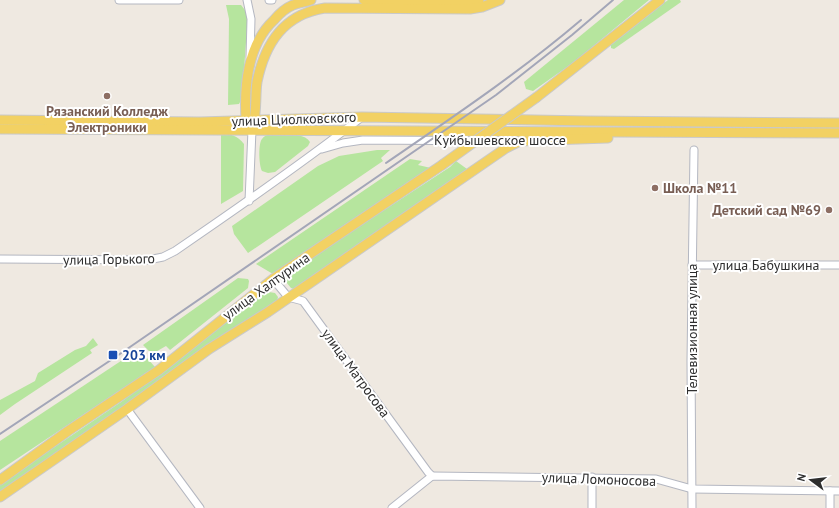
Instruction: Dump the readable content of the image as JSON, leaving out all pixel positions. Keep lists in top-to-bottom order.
{
  "streets": {
    "main road": ["улица Циолковского", "Куйбышевское шоссе", "улица Халтурина"],
    "street": [
      "улица Горького",
      "улица Бабушкина",
      "Телевизионная улица",
      "улица Матросова",
      "улица Ломоносова"
    ]
  },
  "crossings": [
    ["улица Циолковского", "Куйбышевское шоссе"],
    ["улица Циолковского", "улица Горького"],
    ["Куйбышевское шоссе", "улица Горького"],
    ["Куйбышевское шоссе", "улица Халтурина"],
    ["улица Бабушкина", "Телевизионная улица"],
    ["улица Халтурина", "улица Матросова"],
    ["Телевизионная улица", "улица Ломоносова"],
    ["улица Матросова", "улица Ломоносова"]
  ],
  "places": {
    "other": ["Рязанский Колледж Электроники", "Школа №11", "Детский сад №69"],
    "transit": ["203 км"]
  },
  "north": "left"
}
